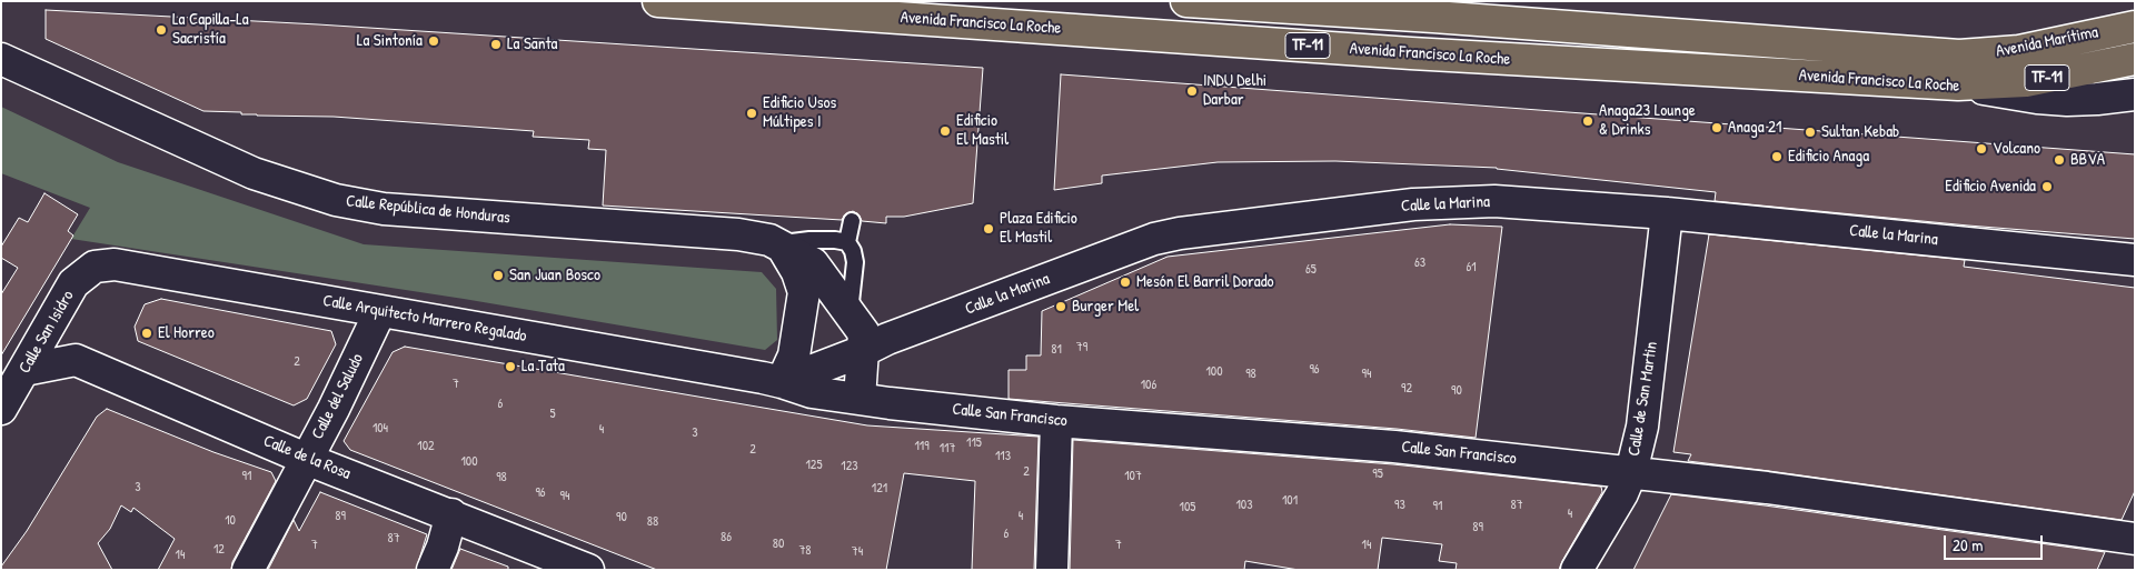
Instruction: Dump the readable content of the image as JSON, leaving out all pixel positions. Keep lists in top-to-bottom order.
{
  "streets": {
    "main road": ["Avenida Francisco La Roche", "Avenida Marítima", "TF-11"],
    "street": [
      "Calle la Marina",
      "Calle República de Honduras",
      "Calle Arquitecto Marrero Regalado",
      "Calle San Isidro",
      "Calle del Saludo",
      "Calle de San Martin",
      "Calle San Francisco",
      "Calle de la Rosa"
    ]
  },
  "crossings": [
    ["Avenida Francisco La Roche", "Avenida Marítima"],
    ["Calle la Marina", "Calle República de Honduras"],
    ["Calle la Marina", "Calle Arquitecto Marrero Regalado"],
    ["Calle la Marina", "Calle de San Martin"],
    ["Calle la Marina", "Calle San Francisco"],
    ["Calle República de Honduras", "Calle San Francisco"],
    ["Calle Arquitecto Marrero Regalado", "Calle San Isidro"],
    ["Calle Arquitecto Marrero Regalado", "Calle del Saludo"],
    ["Calle Arquitecto Marrero Regalado", "Calle San Francisco"],
    ["Calle San Isidro", "Calle de la Rosa"],
    ["Calle del Saludo", "Calle de la Rosa"],
    ["Calle de San Martin", "Calle San Francisco"]
  ],
  "places": [
    "La Capilla-La Sacristía",
    "La Sintonía",
    "La Santa",
    "INDU Delhi Darbar",
    "Edificio Usos Múltipes I",
    "Anaga23 Lounge & Drinks",
    "Anaga 21",
    "Edificio El Mastil",
    "Sultan Kebab",
    "Volcano",
    "Edificio Anaga",
    "BBVA",
    "Edificio Avenida",
    "Plaza Edificio El Mastil",
    "San Juan Bosco",
    "Mesón El Barril Dorado",
    "Burger Mel",
    "El Horreo",
    "La Tata"
  ],
  "house_numbers": [
    "63",
    "61",
    "65",
    "79",
    "81",
    "2",
    "96",
    "100",
    "98",
    "94",
    "7",
    "106",
    "92",
    "90",
    "6",
    "5",
    "104",
    "4",
    "3",
    "115",
    "102",
    "119",
    "117",
    "2",
    "113",
    "100",
    "125",
    "123",
    "2",
    "95",
    "91",
    "107",
    "98",
    "3",
    "121",
    "96",
    "94",
    "101",
    "103",
    "93",
    "87",
    "91",
    "105",
    "4",
    "89",
    "4",
    "90",
    "10",
    "88",
    "89",
    "6",
    "86",
    "87",
    "80",
    "7",
    "7",
    "14",
    "12",
    "78",
    "74",
    "14"
  ],
  "scale_bar": "20 m"
}
